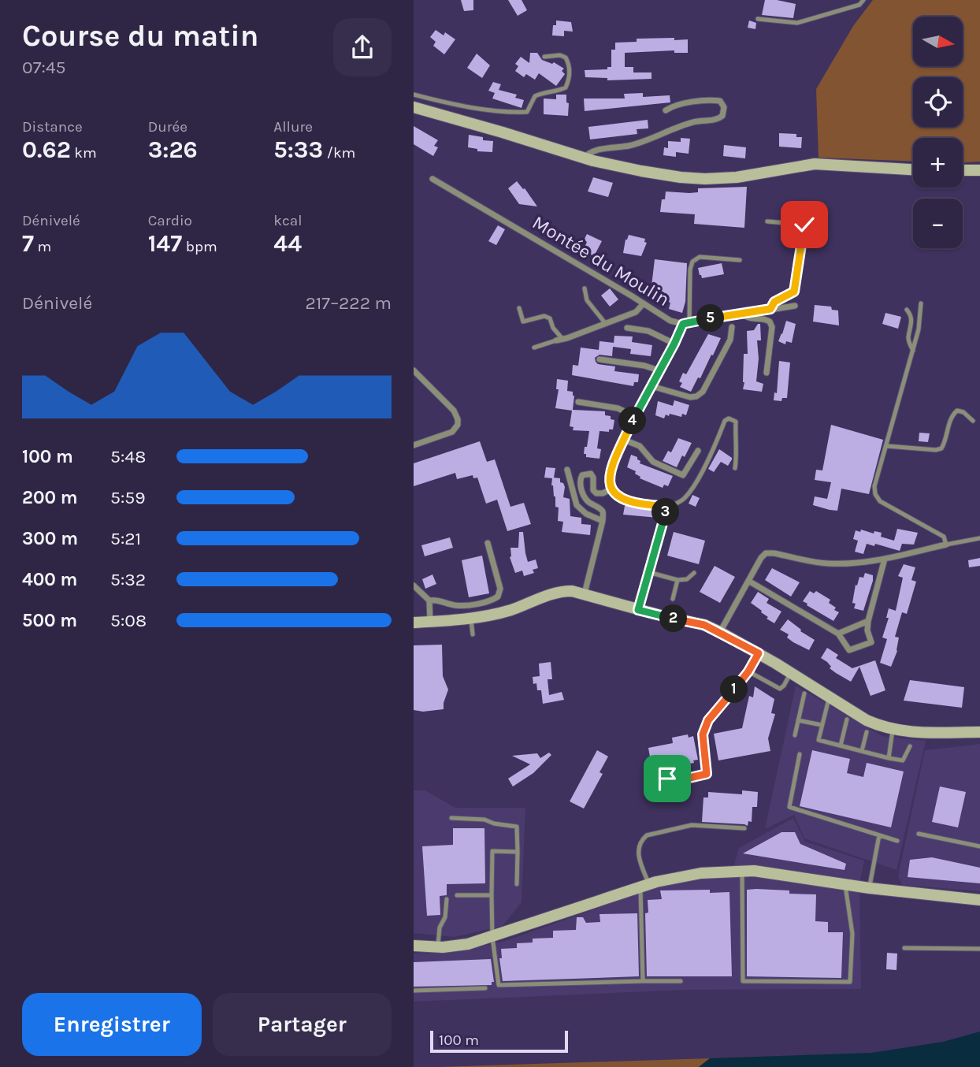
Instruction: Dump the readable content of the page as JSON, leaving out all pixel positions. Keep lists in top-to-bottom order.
{
  "streets": {
    "street": ["Montée du Moulin"]
  },
  "scale_bar": "100 m",
  "north": "right",
  "page": {
    "heading": ["Course du matin", "07:45"],
    "map_buttons": ["+", "−"],
    "stats": [
      ["Distance", "0.62 km"],
      ["Durée", "3:26"],
      ["Allure", "5:33 /km"],
      ["Dénivelé", "7 m"],
      ["Cardio", "147 bpm"],
      ["kcal", "44"]
    ],
    "chart": ["Dénivelé", "217–222 m"],
    "pins": [
      "5",
      "4",
      "3",
      "2",
      "1"
    ],
    "list": [
      {
        "name": "100 m",
        "note": "5:48"
      },
      {
        "name": "200 m",
        "note": "5:59"
      },
      {
        "name": "300 m",
        "note": "5:21"
      },
      {
        "name": "400 m",
        "note": "5:32"
      },
      {
        "name": "500 m",
        "note": "5:08"
      }
    ],
    "buttons": ["Enregistrer", "Partager"],
    "scale": "100 m"
  }
}
